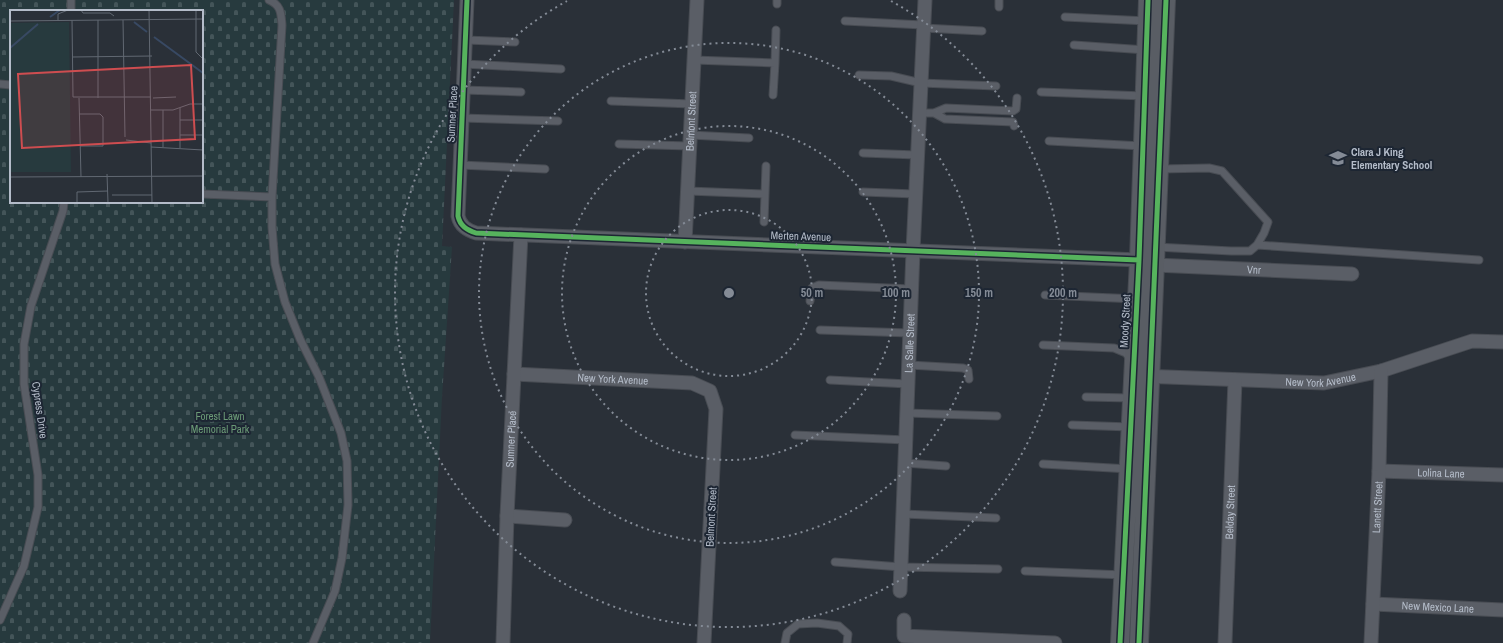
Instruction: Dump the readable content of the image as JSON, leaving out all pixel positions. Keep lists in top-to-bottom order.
{
  "streets": {
    "street": [
      "Sumner Place",
      "Belmont Street",
      "Merten Avenue",
      "Vnr",
      "La Salle Street",
      "New York Avenue",
      "Lolina Lane",
      "Lanett Street",
      "Belday Street",
      "New Mexico Lane"
    ],
    "lane": ["Cypress Drive"],
    "cycle path": ["Moody Street"]
  },
  "crossings": [
    ["Sumner Place", "Merten Avenue"],
    ["Sumner Place", "New York Avenue"],
    ["Belmont Street", "Merten Avenue"],
    ["Belmont Street", "New York Avenue"],
    ["Merten Avenue", "Vnr"],
    ["Merten Avenue", "La Salle Street"],
    ["New York Avenue", "Lanett Street"],
    ["New York Avenue", "Belday Street"],
    ["Lolina Lane", "Lanett Street"],
    ["Lanett Street", "New Mexico Lane"]
  ],
  "parks": ["Forest Lawn Memorial Park"],
  "places": {
    "school or university": ["Clara J King Elementary School"]
  },
  "rings": [
    "50 m",
    "100 m",
    "150 m",
    "200 m"
  ]
}
